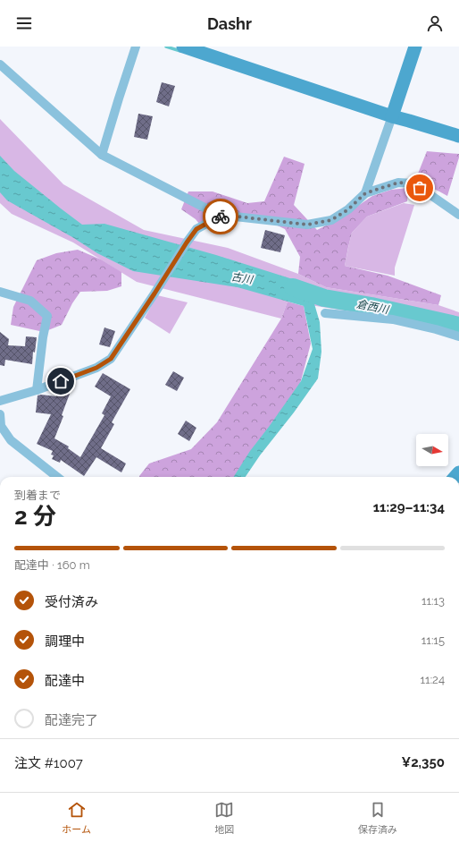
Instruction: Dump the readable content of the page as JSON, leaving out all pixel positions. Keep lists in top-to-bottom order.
{
  "water": ["古川", "倉西川"],
  "north": "right",
  "page": {
    "header": "Dashr",
    "heading": ["2 分", "到着まで", "11:29–11:34"],
    "panel": ["注文 #1007", "¥2,350"],
    "bar": "配達中 · 160 m",
    "list": [
      ["受付済み", "11:13"],
      ["調理中", "11:15"],
      ["配達中", "11:24"],
      "配達完了"
    ],
    "tabs": ["ホーム", "地図", "保存済み"]
  }
}
